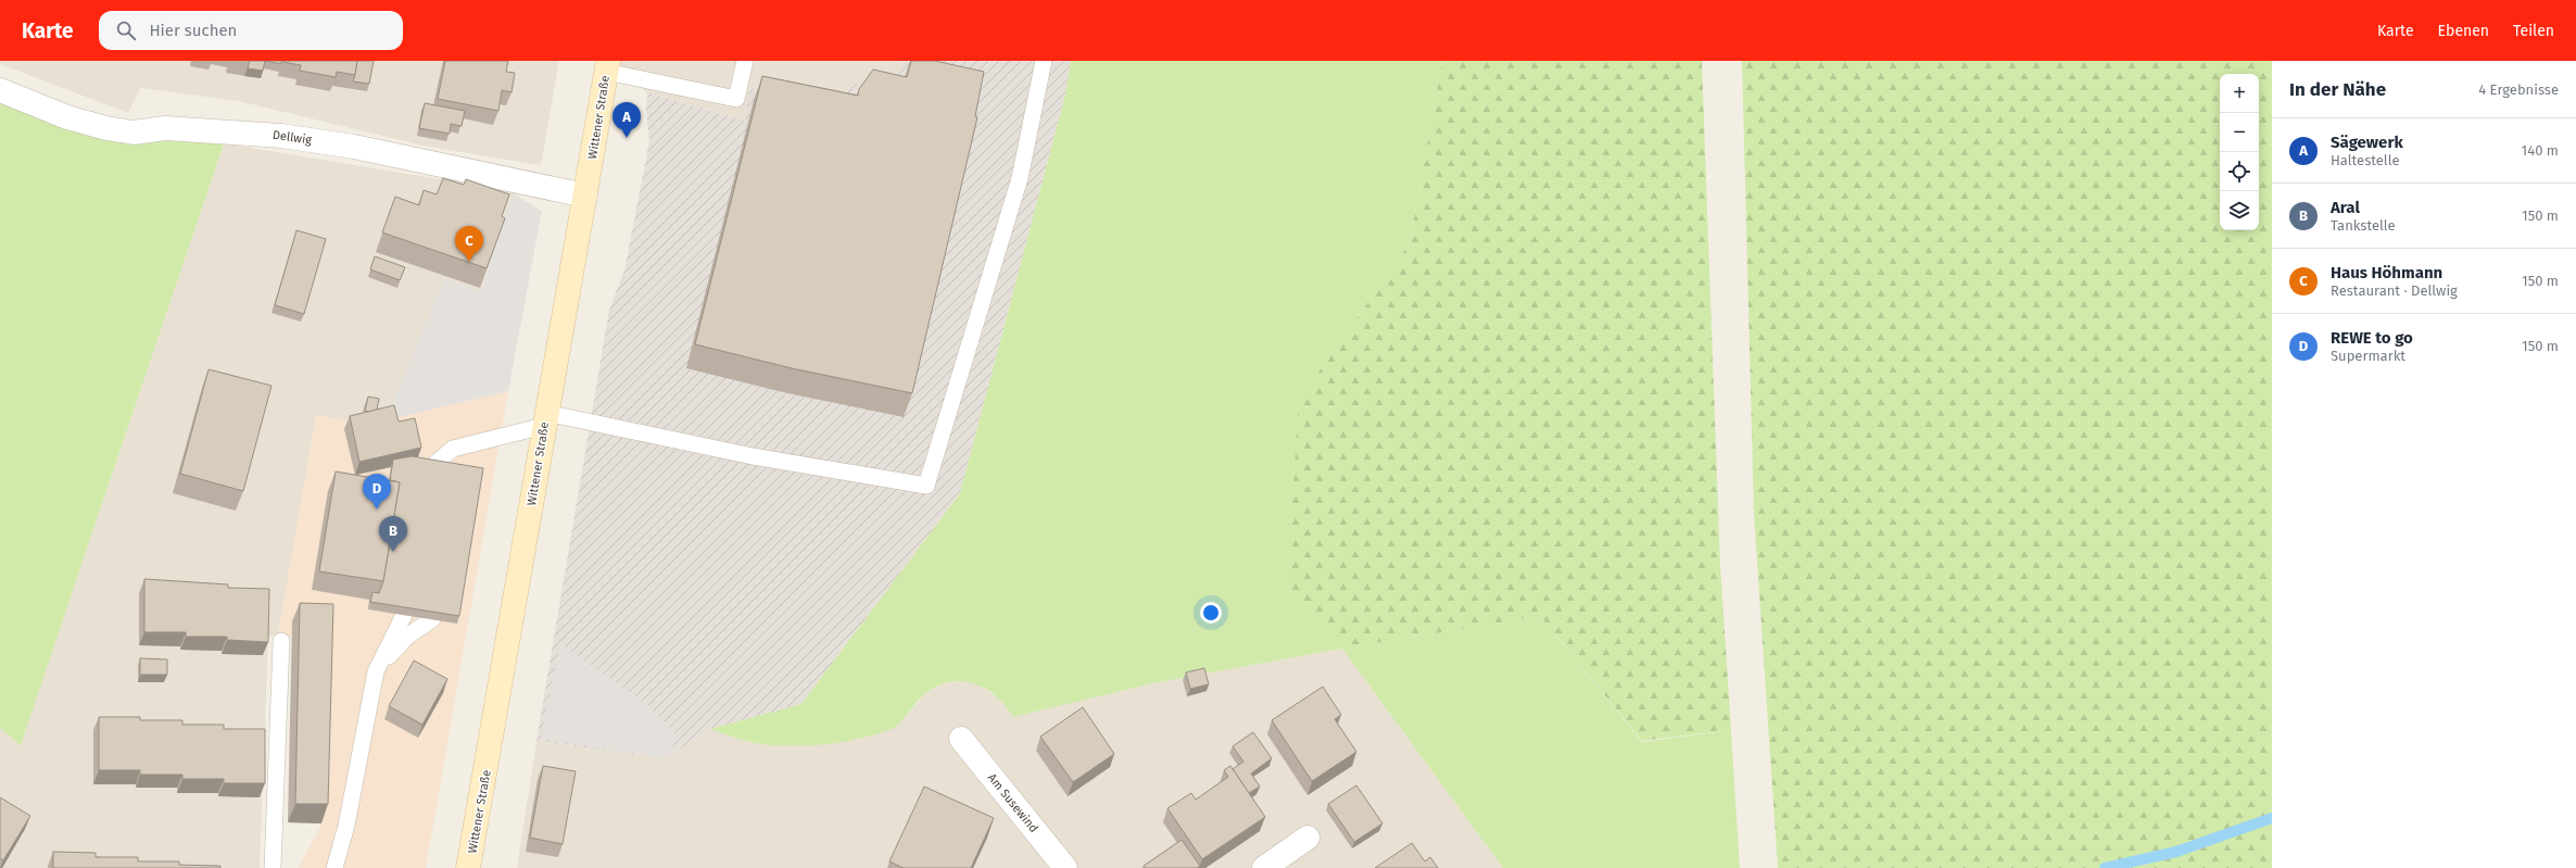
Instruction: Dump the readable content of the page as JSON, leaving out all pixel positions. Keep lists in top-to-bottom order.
{
  "streets": {
    "main road": ["Wittener Straße"],
    "street": ["Dellwig", "Am Susewind"]
  },
  "crossings": [
    ["Wittener Straße", "Dellwig"]
  ],
  "page": {
    "header": "Karte",
    "search": "Hier suchen",
    "nav": ["Karte", "Ebenen", "Teilen"],
    "heading": ["In der Nähe", "4 Ergebnisse"],
    "map_buttons": ["+", "−"],
    "pins": [
      "A",
      "C",
      "D",
      "B"
    ],
    "list": [
      {
        "mark": "A",
        "name": "Sägewerk",
        "note": "Haltestelle",
        "value": "140 m"
      },
      {
        "mark": "B",
        "name": "Aral",
        "note": "Tankstelle",
        "value": "150 m"
      },
      {
        "mark": "C",
        "name": "Haus Höhmann",
        "note": "Restaurant · Dellwig",
        "value": "150 m"
      },
      {
        "mark": "D",
        "name": "REWE to go",
        "note": "Supermarkt",
        "value": "150 m"
      }
    ]
  }
}
